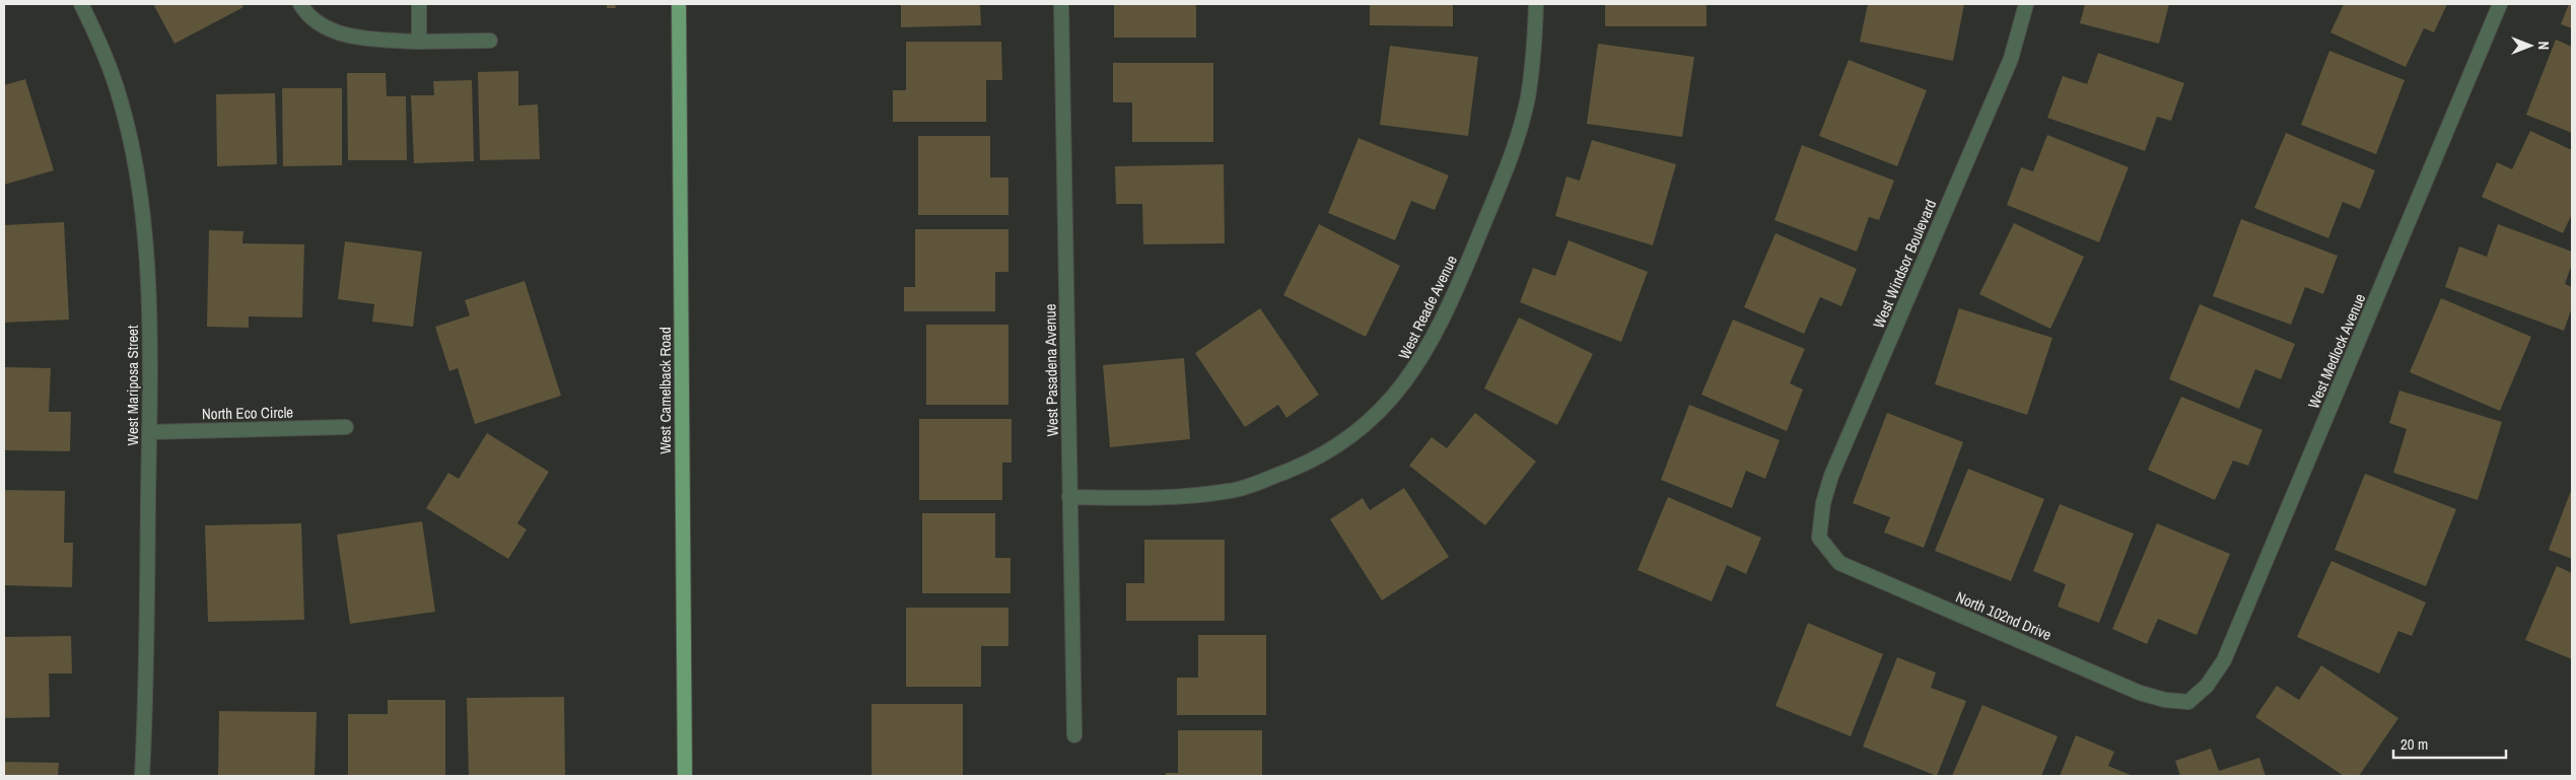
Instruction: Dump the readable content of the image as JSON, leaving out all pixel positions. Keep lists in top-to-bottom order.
{
  "streets": {
    "main road": ["West Camelback Road"],
    "street": [
      "West Windsor Boulevard",
      "West Reade Avenue",
      "West Medlock Avenue",
      "West Pasadena Avenue",
      "West Mariposa Street",
      "North Eco Circle",
      "North 102nd Drive"
    ]
  },
  "crossings": [
    ["West Windsor Boulevard", "North 102nd Drive"],
    ["West Reade Avenue", "West Pasadena Avenue"],
    ["West Medlock Avenue", "North 102nd Drive"],
    ["West Mariposa Street", "North Eco Circle"]
  ],
  "scale_bar": "20 m",
  "north": "right"
}
